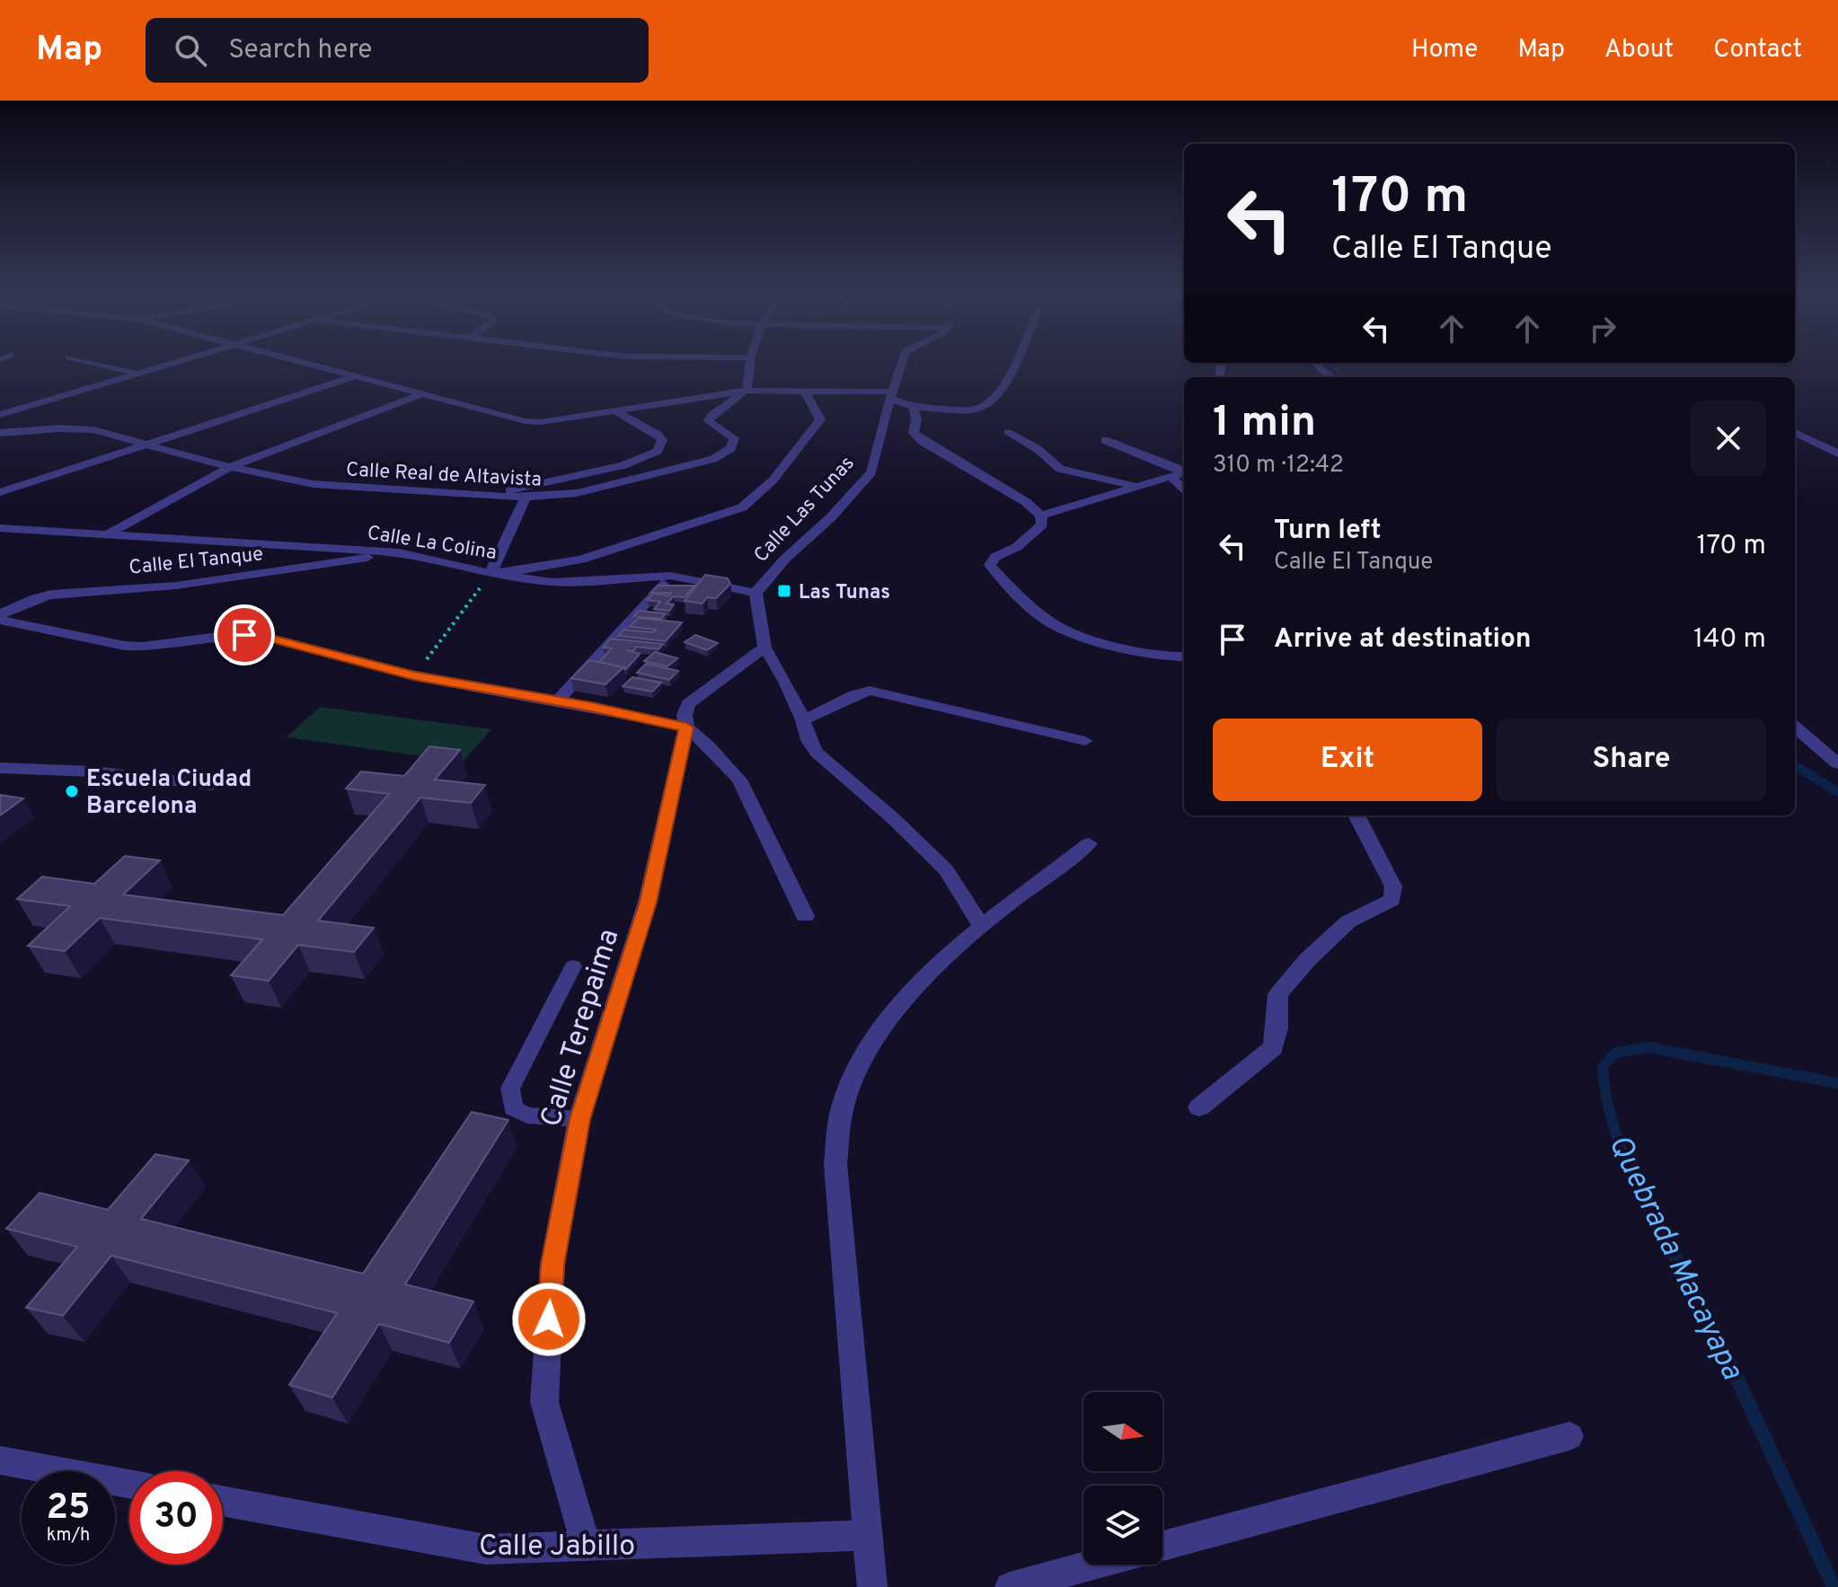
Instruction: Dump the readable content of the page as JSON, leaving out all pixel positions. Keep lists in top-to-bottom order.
{
  "streets": {
    "street": [
      "Calle Real de Altavista",
      "Calle Las Tunas",
      "Calle La Colina",
      "Calle El Tanque",
      "Calle Terepaima",
      "Calle Jabillo"
    ]
  },
  "crossings": [
    ["Calle Las Tunas", "Calle Terepaima"],
    ["Calle La Colina", "Calle El Tanque"],
    ["Calle El Tanque", "Calle Terepaima"],
    ["Calle Terepaima", "Calle Jabillo"]
  ],
  "water": ["Quebrada Macayapa"],
  "places": {
    "transit": ["Las Tunas"],
    "other": ["Escuela Ciudad Barcelona"]
  },
  "north": "right",
  "page": {
    "header": "Map",
    "search": "Search here",
    "nav": [
      "Home",
      "Map",
      "About",
      "Contact"
    ],
    "turn": ["170 m", "Calle El Tanque"],
    "heading": ["1 min", "310 m · 12:42"],
    "list": [
      {
        "name": "Turn left",
        "note": "Calle El Tanque",
        "value": "170 m"
      },
      {
        "name": "Arrive at destination",
        "value": "140 m"
      }
    ],
    "buttons": ["Exit", "Share"],
    "speed": "25 km/h",
    "limit": "30"
  }
}
